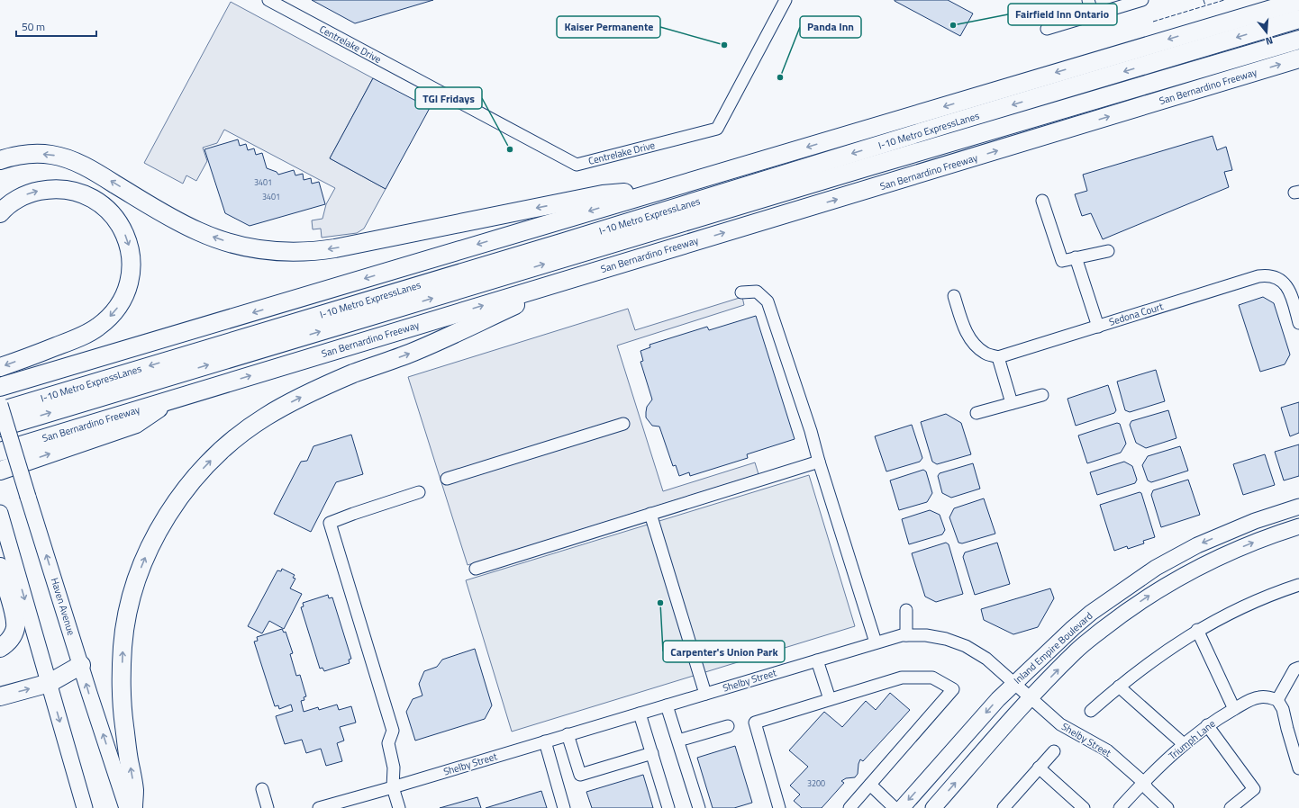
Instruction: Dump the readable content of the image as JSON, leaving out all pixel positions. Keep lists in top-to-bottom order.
{
  "streets": {
    "highway": ["San Bernardino Freeway", "I-10 Metro ExpressLanes"],
    "main road": ["Haven Avenue", "Inland Empire Boulevard"],
    "street": [
      "Centrelake Drive",
      "Sedona Court",
      "Shelby Street",
      "Triumph Lane"
    ]
  },
  "crossings": [
    ["Inland Empire Boulevard", "Shelby Street"],
    ["Shelby Street", "Triumph Lane"]
  ],
  "places": [
    "Fairfield Inn Ontario",
    "Kaiser Permanente",
    "Panda Inn",
    "TGI Fridays",
    "Carpenter's Union Park"
  ],
  "house_numbers": ["3401", "3401", "3200"],
  "scale_bar": "50 m",
  "north": "bottom"
}
